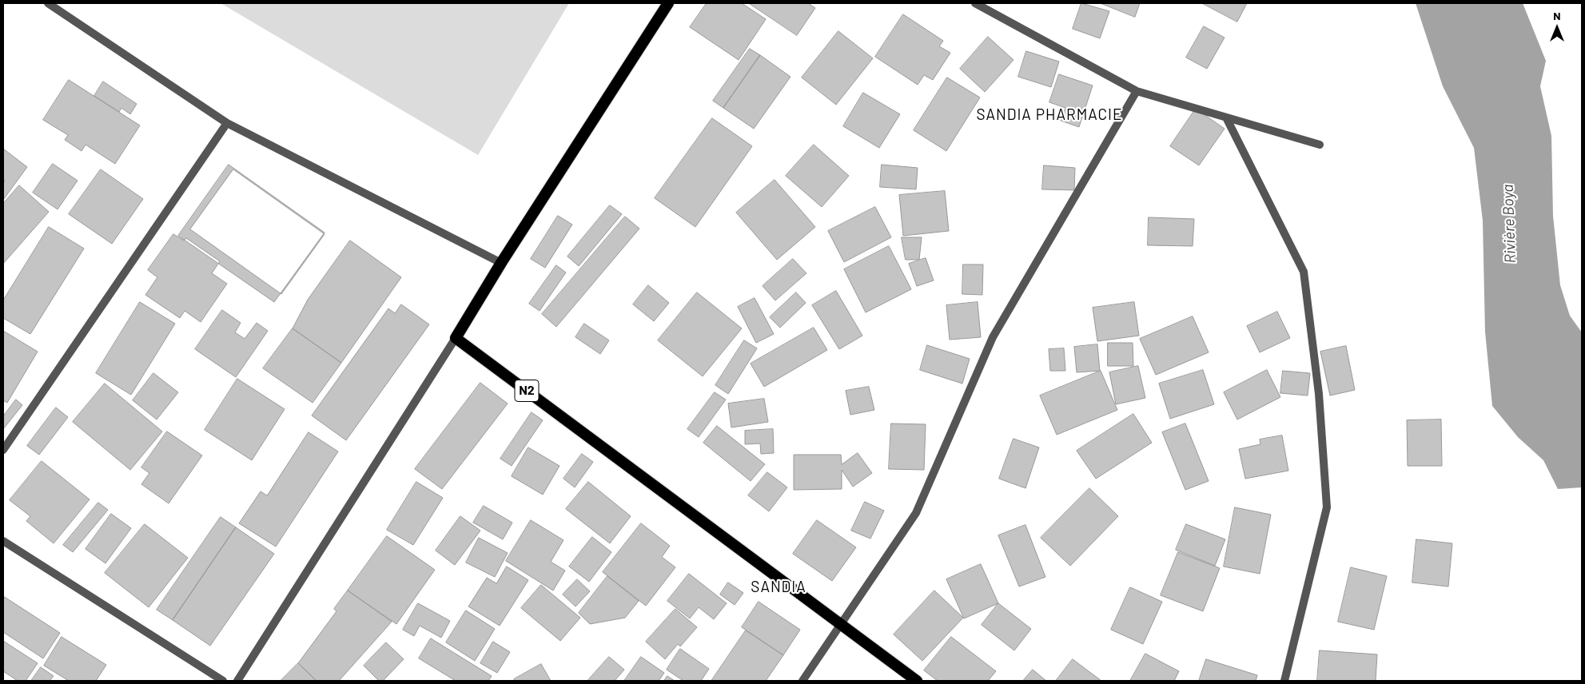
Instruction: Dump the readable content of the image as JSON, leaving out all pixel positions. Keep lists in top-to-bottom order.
{
  "streets": {
    "highway": ["N2"]
  },
  "districts": ["SANDIA PHARMACIE", "SANDIA"],
  "water": ["Rivière Boya"],
  "north": "top"
}
